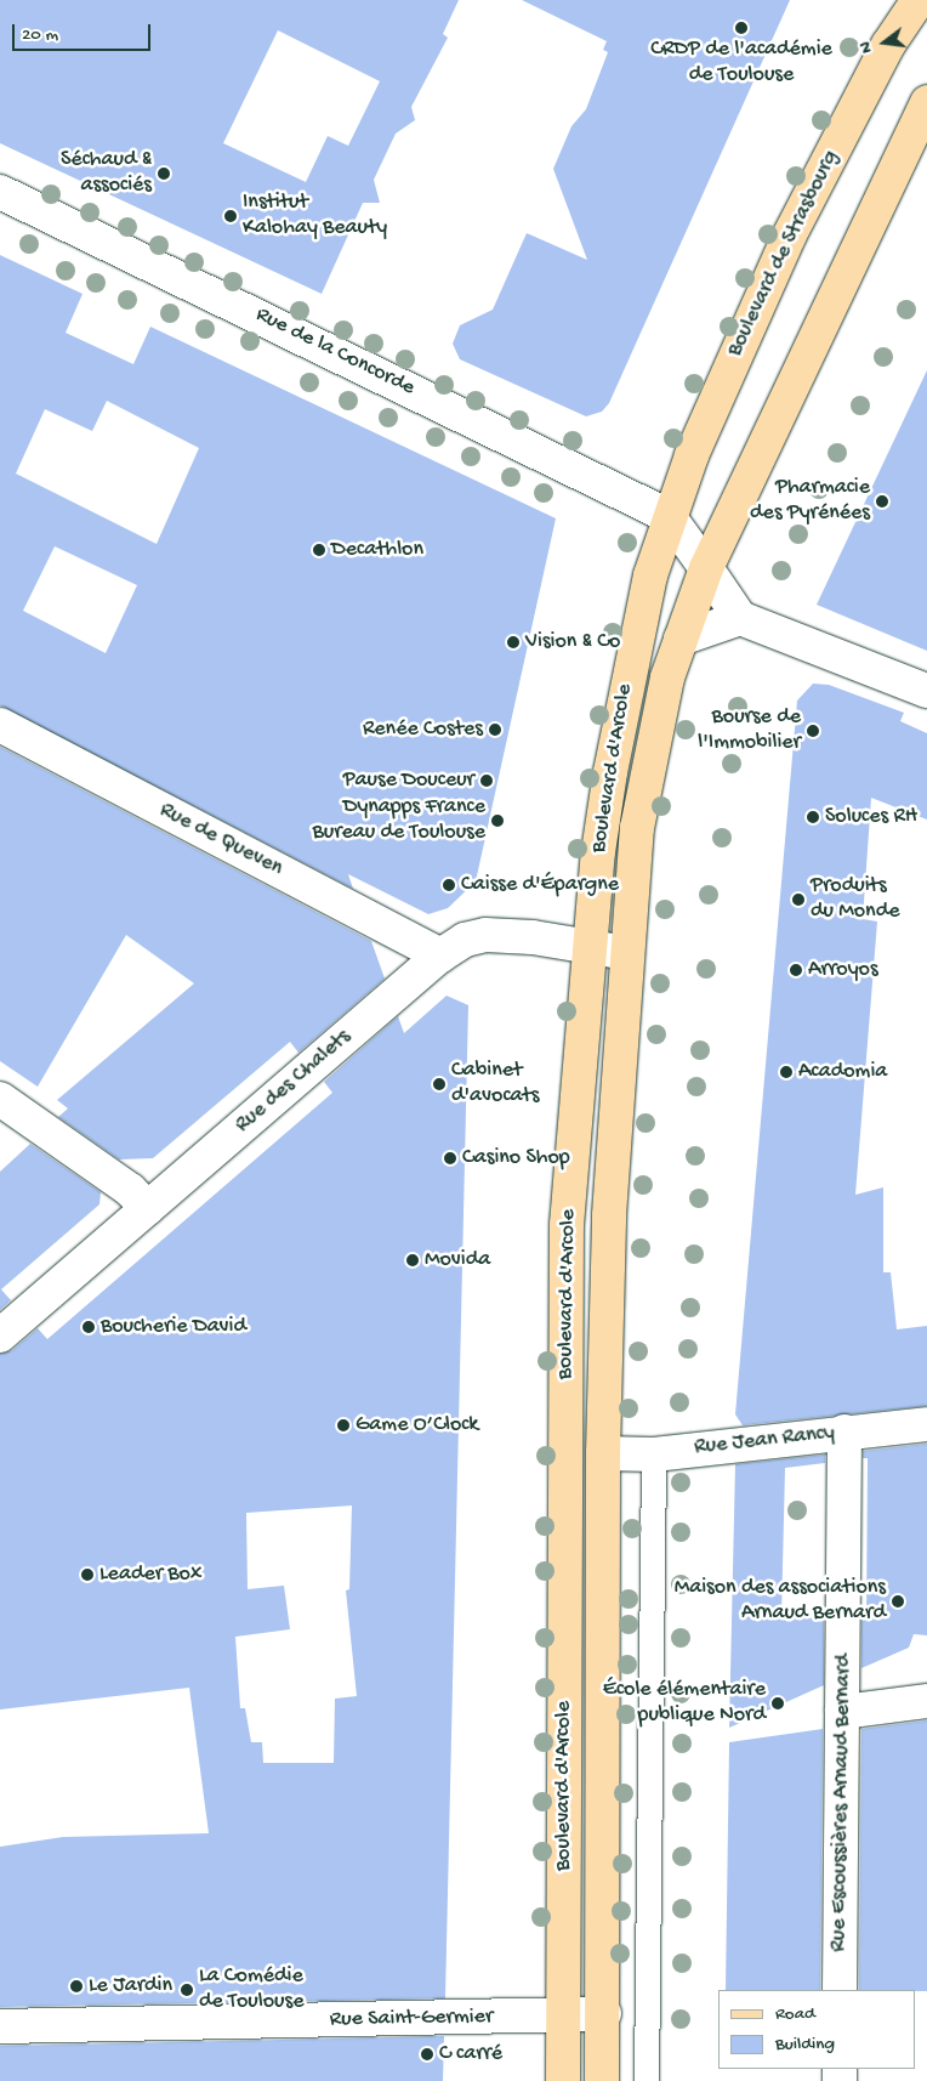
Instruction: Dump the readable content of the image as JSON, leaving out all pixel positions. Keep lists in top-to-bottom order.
{
  "streets": {
    "main road": ["Boulevard de Strasbourg", "Boulevard d'Arcole"],
    "street": [
      "Rue de la Concorde",
      "Rue de Queven",
      "Rue des Chalets",
      "Rue Jean Rancy",
      "Rue Escoussières Arnaud Bernard",
      "Rue Saint-Germier"
    ]
  },
  "crossings": [
    ["Boulevard de Strasbourg", "Rue de la Concorde"],
    ["Boulevard de Strasbourg", "Boulevard d'Arcole"],
    ["Rue de la Concorde", "Boulevard d'Arcole"],
    ["Boulevard d'Arcole", "Rue des Chalets"],
    ["Boulevard d'Arcole", "Rue Jean Rancy"],
    ["Boulevard d'Arcole", "Rue Saint-Germier"],
    ["Rue de Queven", "Rue des Chalets"],
    ["Rue Jean Rancy", "Rue Escoussières Arnaud Bernard"]
  ],
  "places": [
    "CRDP de l'académie de Toulouse",
    "Séchaud & associés",
    "Institut Kalohay Beauty",
    "Pharmacie des Pyrénées",
    "Decathlon",
    "Vision & Co",
    "Renée Costes",
    "Bourse de l'Immobilier",
    "Pause Douceur",
    "Soluces RH",
    "Dynapps France Bureau de Toulouse",
    "Caisse d'Épargne",
    "Produits du Monde",
    "Arroyos",
    "Acadomia",
    "Cabinet d'avocats",
    "Casino Shop",
    "Movida",
    "Boucherie David",
    "Game O’Clock",
    "Leader Box",
    "Maison des associations Arnaud Bernard",
    "École élémentaire publique Nord",
    "Le Jardin",
    "La Comédie de Toulouse",
    "C carré"
  ],
  "legend": ["Road", "Building"],
  "scale_bar": "20 m",
  "north": "left"
}
